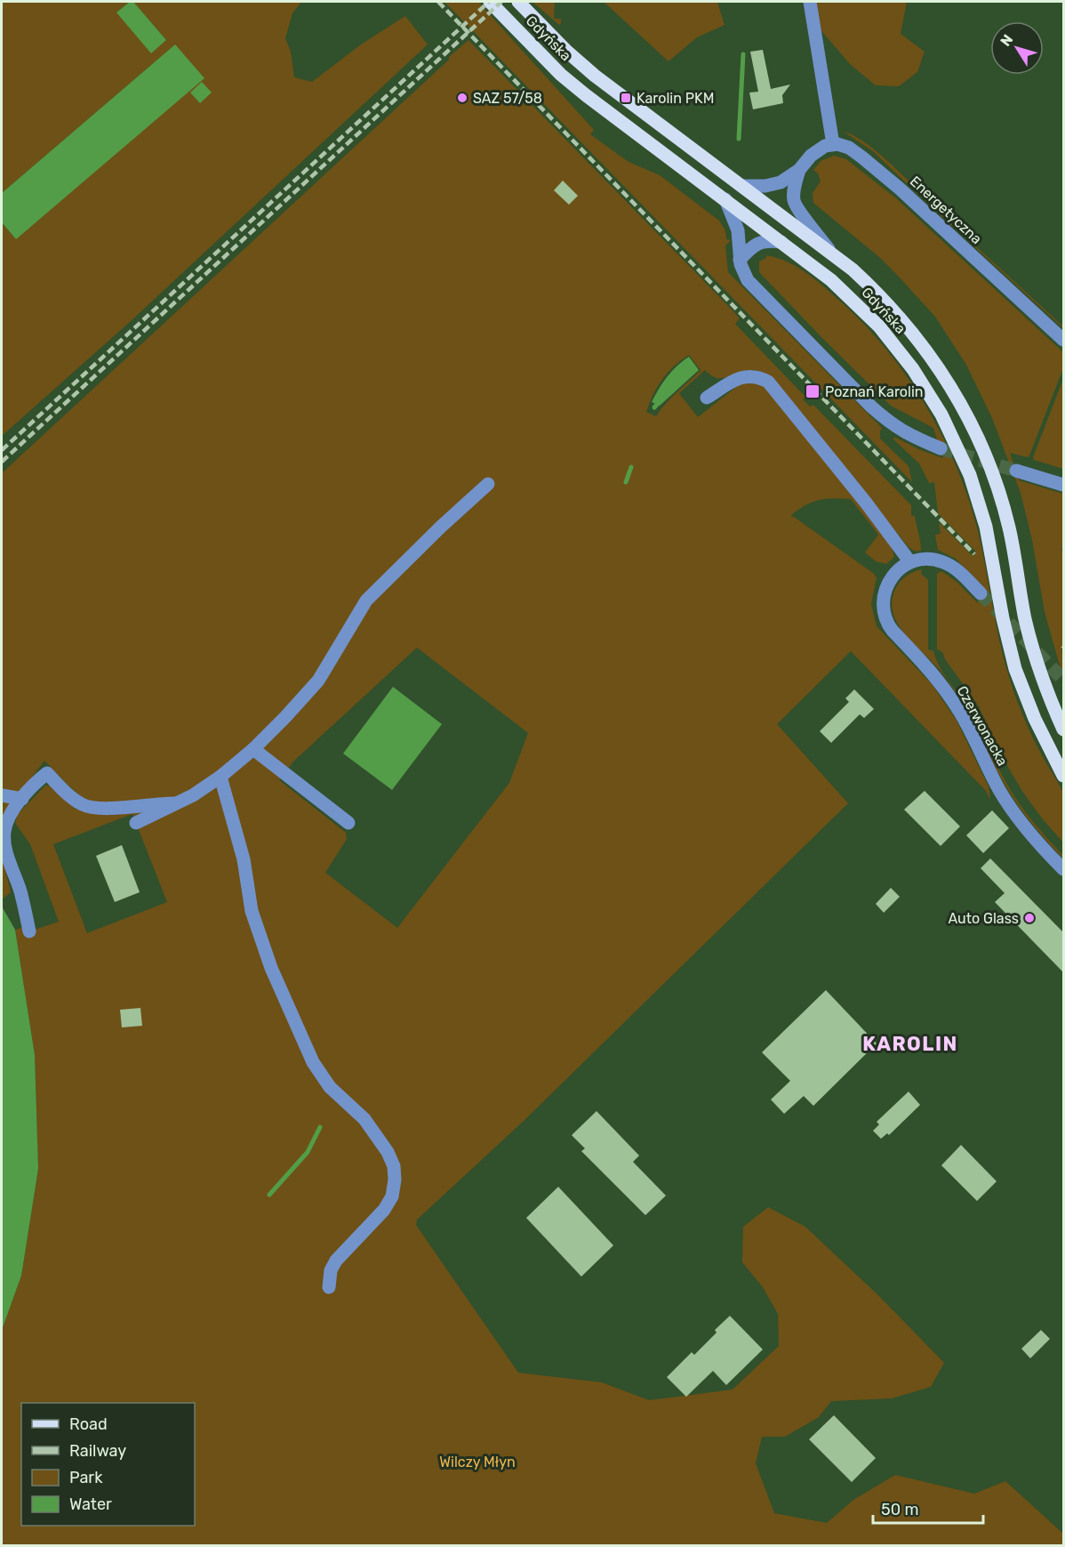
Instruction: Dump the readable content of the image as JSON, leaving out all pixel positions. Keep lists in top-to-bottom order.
{
  "streets": {
    "main road": ["Gdyńska"],
    "street": ["Energetyczna", "Czerwonacka"]
  },
  "districts": ["KAROLIN"],
  "parks": ["Wilczy Młyn"],
  "places": {
    "other": ["SAZ 57/58", "Auto Glass"],
    "transit": ["Karolin PKM", "Poznań Karolin"]
  },
  "legend": [
    "Road",
    "Railway",
    "Park",
    "Water"
  ],
  "scale_bar": "50 m",
  "north": "top left"
}
